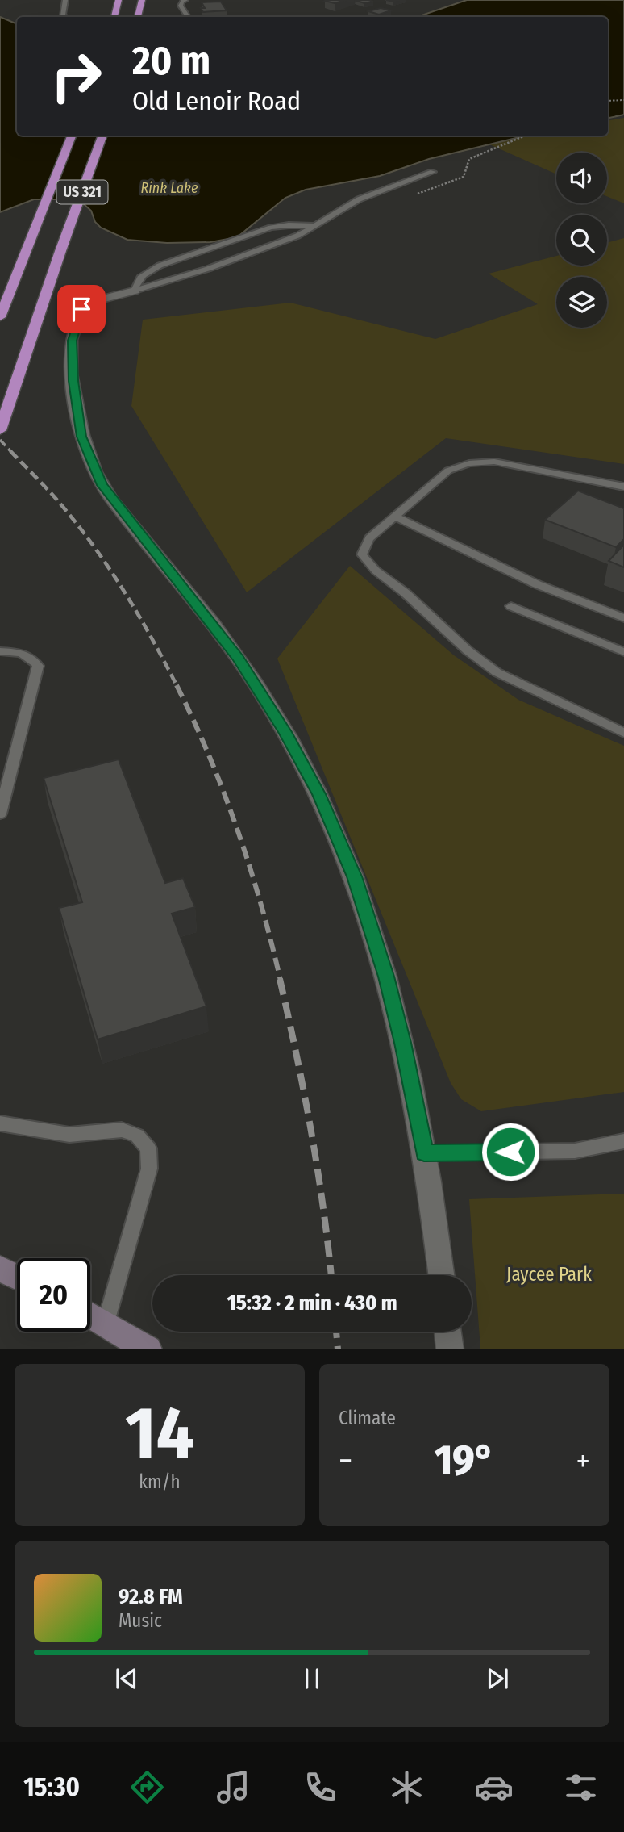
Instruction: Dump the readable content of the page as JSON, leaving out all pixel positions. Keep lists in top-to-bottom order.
{
  "streets": {
    "highway": ["US 321"]
  },
  "water": ["Rink Lake"],
  "parks": ["Jaycee Park"],
  "page": {
    "turn": ["20 m", "Old Lenoir Road"],
    "limit": "20",
    "trip": "15:32 · 2 min · 430 m",
    "tile": [
      ["14", "km/h"],
      "Climate"
    ],
    "heat": ["−", "19°", "+"],
    "song": ["92.8 FM", "Music"],
    "tabs": "15:30"
  }
}
